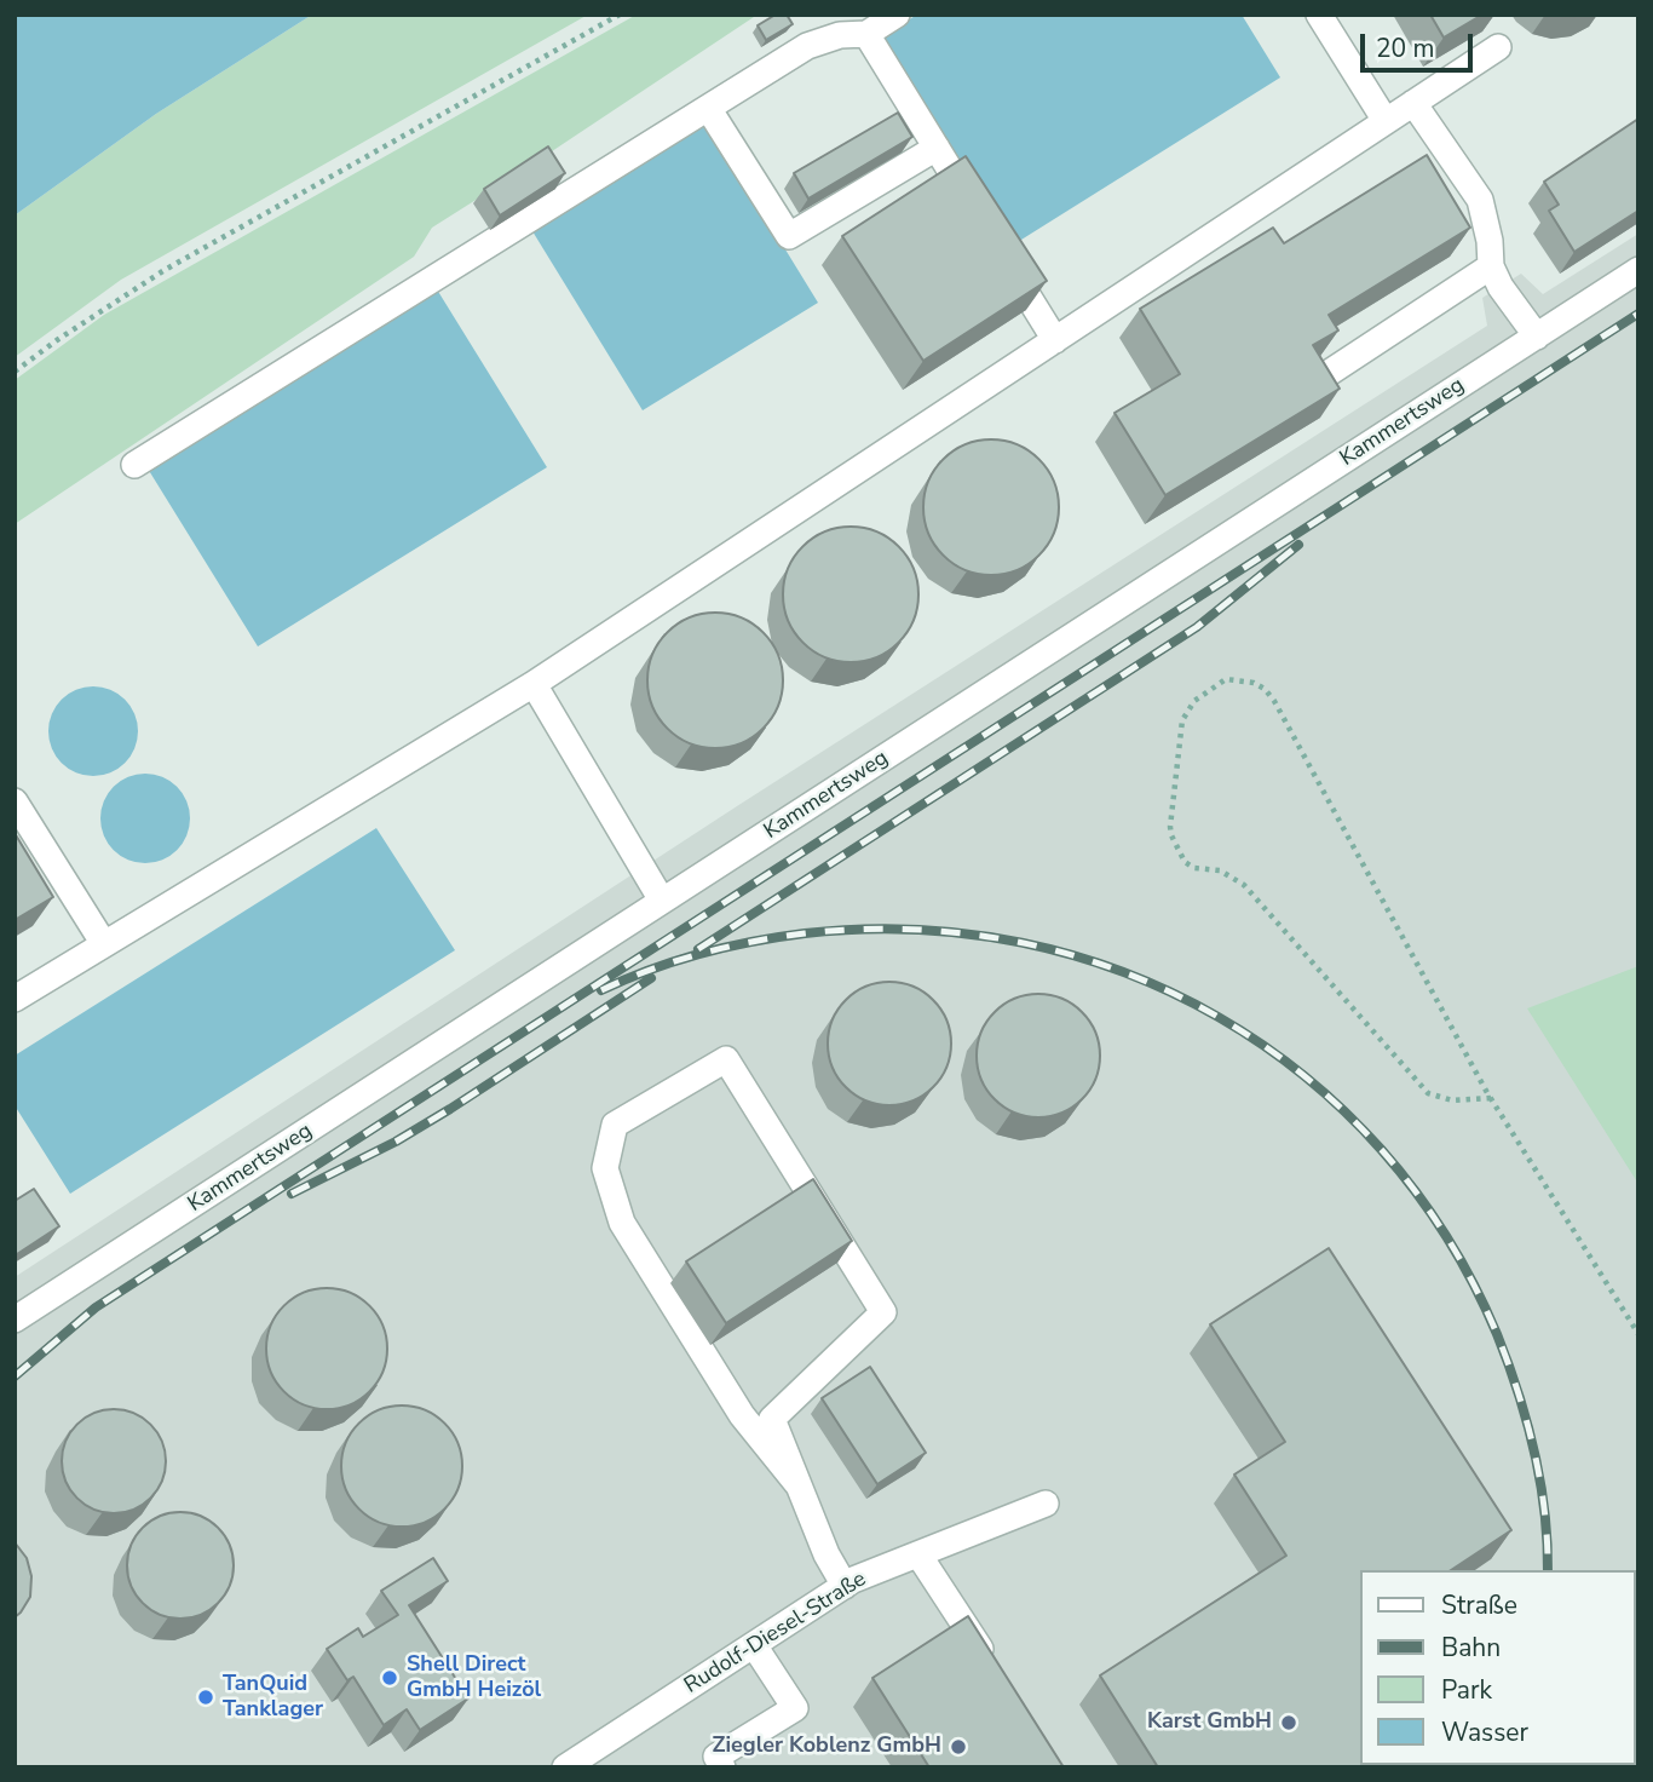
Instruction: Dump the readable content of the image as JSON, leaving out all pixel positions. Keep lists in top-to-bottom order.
{
  "streets": {
    "street": ["Kammertsweg", "Rudolf-Diesel-Straße"]
  },
  "places": [
    "Shell Direct GmbH Heizöl",
    "TanQuid Tanklager",
    "Karst GmbH",
    "Ziegler Koblenz GmbH"
  ],
  "legend": [
    "Straße",
    "Bahn",
    "Park",
    "Wasser"
  ],
  "scale_bar": "20 m"
}
